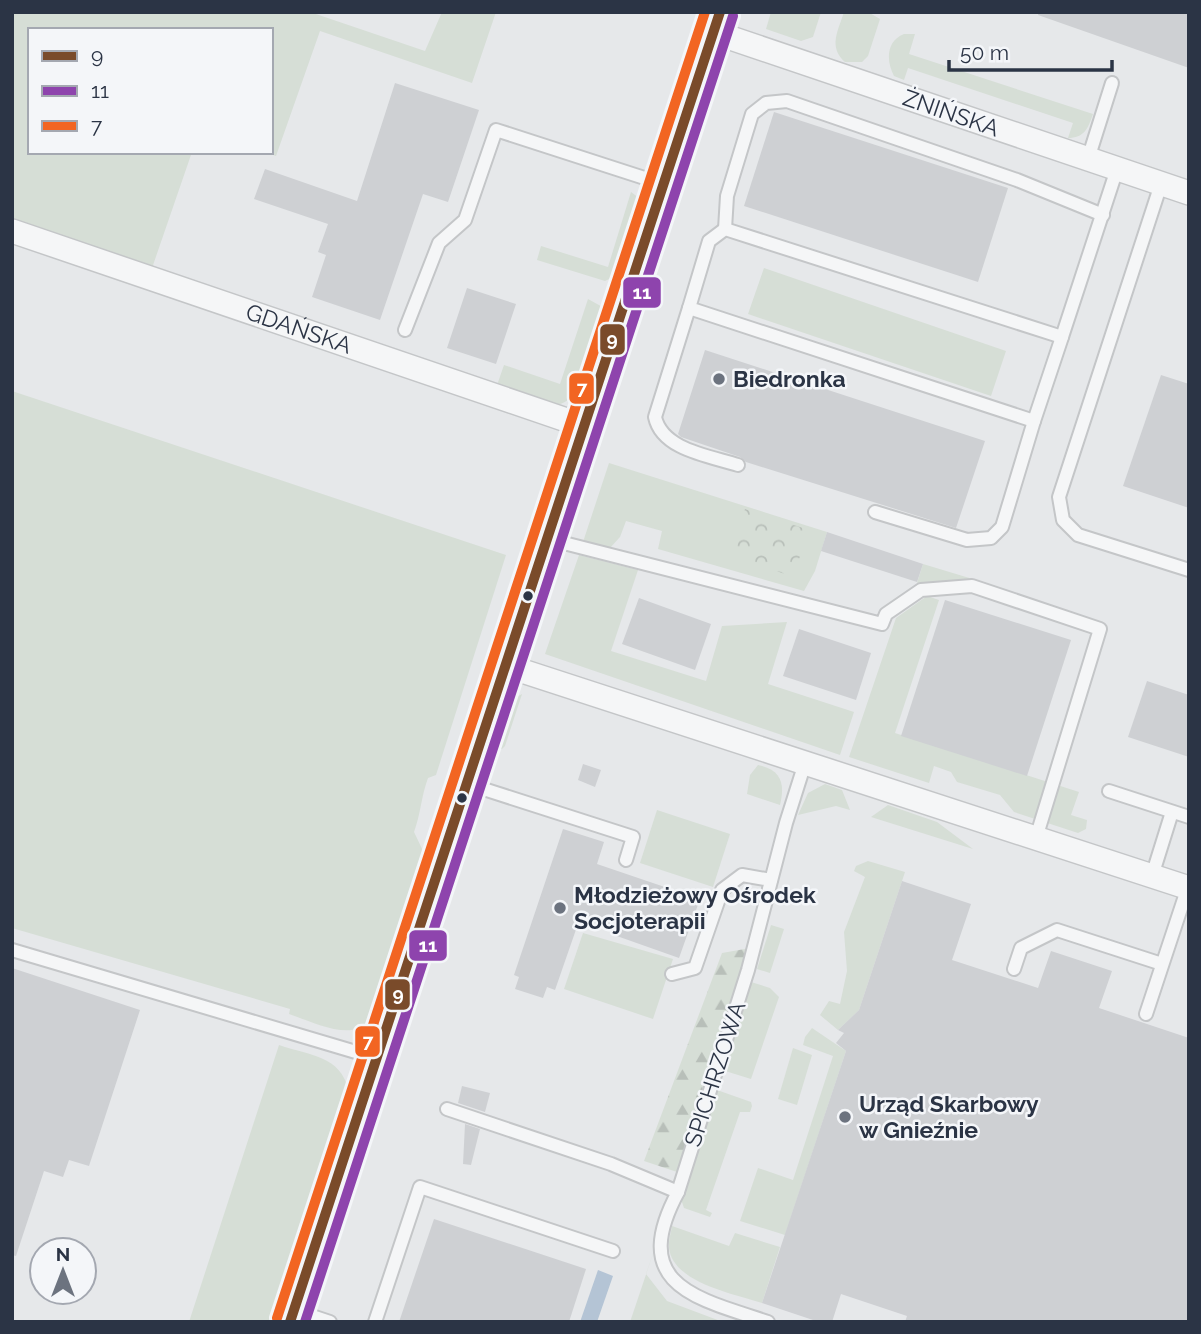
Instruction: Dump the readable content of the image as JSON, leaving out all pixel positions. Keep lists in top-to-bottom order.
{
  "streets": {
    "street": ["ŻNIŃSKA", "GDAŃSKA"],
    "lane": ["SPICHRZOWA"]
  },
  "places": ["Biedronka", "Młodzieżowy Ośrodek Socjoterapii", "Urząd Skarbowy w Gnieźnie"],
  "lines": ["transit line 9", "transit line 7", "transit line 11"],
  "legend": ["9", "11", "7"],
  "scale_bar": "50 m",
  "north": "top"
}
